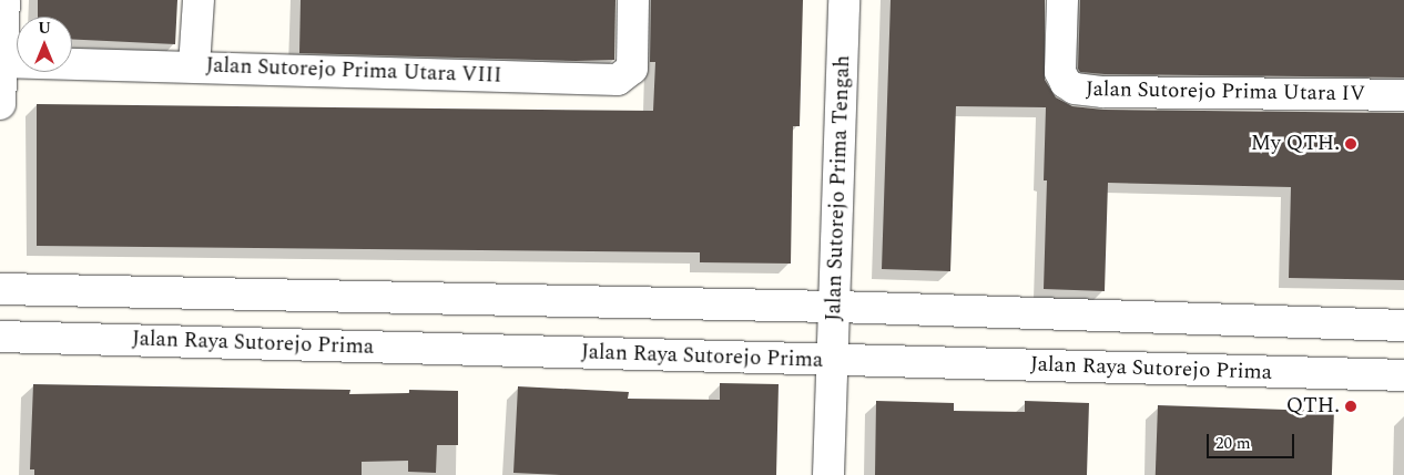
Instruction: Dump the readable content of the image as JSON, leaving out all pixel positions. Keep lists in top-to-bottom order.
{
  "streets": {
    "street": [
      "Jalan Sutorejo Prima Utara VIII",
      "Jalan Sutorejo Prima Utara IV",
      "Jalan Sutorejo Prima Tengah",
      "Jalan Raya Sutorejo Prima"
    ]
  },
  "crossings": [
    ["Jalan Sutorejo Prima Tengah", "Jalan Raya Sutorejo Prima"]
  ],
  "places": ["My QTH.", "QTH."],
  "scale_bar": "20 m",
  "north": "top"
}
